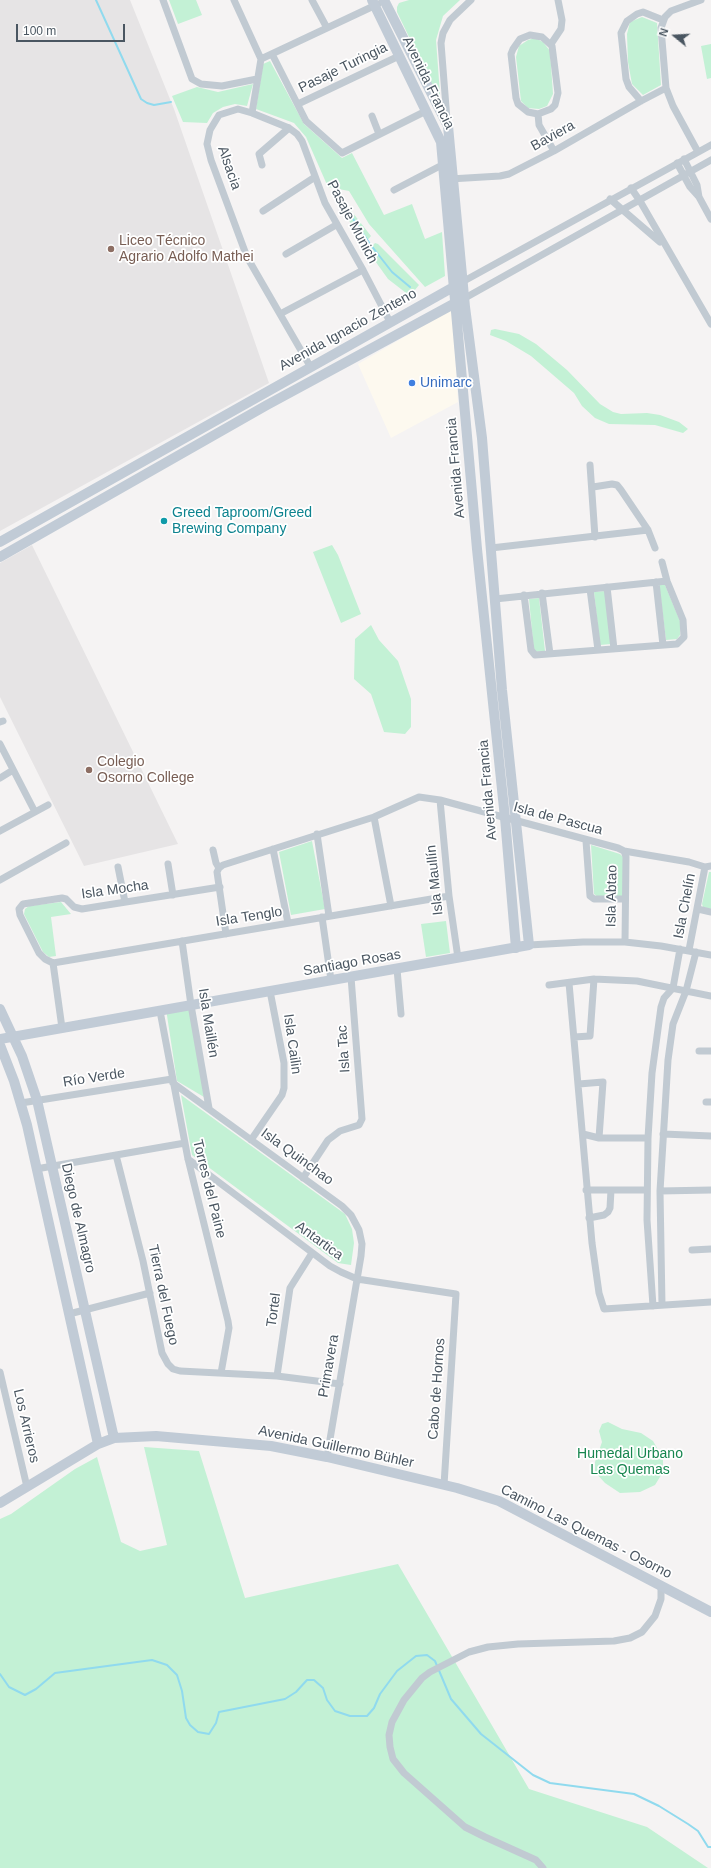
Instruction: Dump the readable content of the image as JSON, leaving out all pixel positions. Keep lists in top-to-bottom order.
{
  "streets": {
    "main road": [
      "Avenida Francia",
      "Avenida Ignacio Zenteno",
      "Santiago Rosas",
      "Diego de Almagro",
      "Avenida Guillermo Bühler",
      "Camino Las Quemas - Osorno"
    ],
    "street": [
      "Pasaje Turingia",
      "Baviera",
      "Alsacia",
      "Pasaje Munich",
      "Isla de Pascua",
      "Isla Maullín",
      "Isla Mocha",
      "Isla Abtao",
      "Isla Chelín",
      "Isla Tenglo",
      "Isla Maillén",
      "Isla Cailin",
      "Isla Tac",
      "Río Verde",
      "Isla Quinchao",
      "Torres del Paine",
      "Antartica",
      "Tierra del Fuego",
      "Tortel",
      "Primavera",
      "Cabo de Hornos",
      "Los Arrieros"
    ]
  },
  "crossings": [
    ["Pasaje Turingia", "Avenida Francia"],
    ["Avenida Francia", "Baviera"],
    ["Avenida Francia", "Avenida Ignacio Zenteno"],
    ["Avenida Francia", "Isla de Pascua"],
    ["Avenida Francia", "Santiago Rosas"],
    ["Alsacia", "Pasaje Munich"],
    ["Alsacia", "Avenida Ignacio Zenteno"],
    ["Pasaje Munich", "Avenida Ignacio Zenteno"],
    ["Isla de Pascua", "Isla Maullín"],
    ["Isla de Pascua", "Isla Abtao"],
    ["Isla de Pascua", "Isla Chelín"],
    ["Isla Maullín", "Isla Tenglo"],
    ["Isla Maullín", "Santiago Rosas"],
    ["Isla Mocha", "Isla Tenglo"],
    ["Isla Abtao", "Santiago Rosas"],
    ["Isla Chelín", "Santiago Rosas"],
    ["Isla Tenglo", "Isla Maillén"],
    ["Santiago Rosas", "Isla Maillén"],
    ["Santiago Rosas", "Isla Cailin"],
    ["Santiago Rosas", "Isla Tac"],
    ["Santiago Rosas", "Torres del Paine"],
    ["Santiago Rosas", "Diego de Almagro"],
    ["Isla Maillén", "Isla Quinchao"],
    ["Isla Cailin", "Isla Quinchao"],
    ["Isla Tac", "Isla Quinchao"],
    ["Río Verde", "Isla Quinchao"],
    ["Río Verde", "Torres del Paine"],
    ["Río Verde", "Diego de Almagro"],
    ["Isla Quinchao", "Torres del Paine"],
    ["Isla Quinchao", "Antartica"],
    ["Isla Quinchao", "Primavera"],
    ["Torres del Paine", "Antartica"],
    ["Torres del Paine", "Tierra del Fuego"],
    ["Diego de Almagro", "Avenida Guillermo Bühler"],
    ["Antartica", "Tortel"],
    ["Antartica", "Primavera"],
    ["Antartica", "Cabo de Hornos"],
    ["Tierra del Fuego", "Tortel"],
    ["Tierra del Fuego", "Primavera"],
    ["Primavera", "Avenida Guillermo Bühler"],
    ["Cabo de Hornos", "Avenida Guillermo Bühler"],
    ["Cabo de Hornos", "Camino Las Quemas - Osorno"],
    ["Los Arrieros", "Avenida Guillermo Bühler"],
    ["Avenida Guillermo Bühler", "Camino Las Quemas - Osorno"]
  ],
  "parks": ["Humedal Urbano Las Quemas"],
  "places": [
    "Liceo Técnico Agrario Adolfo Mathei",
    "Unimarc",
    "Greed Taproom/Greed Brewing Company",
    "Colegio Osorno College"
  ],
  "scale_bar": "100 m",
  "north": "left"
}
